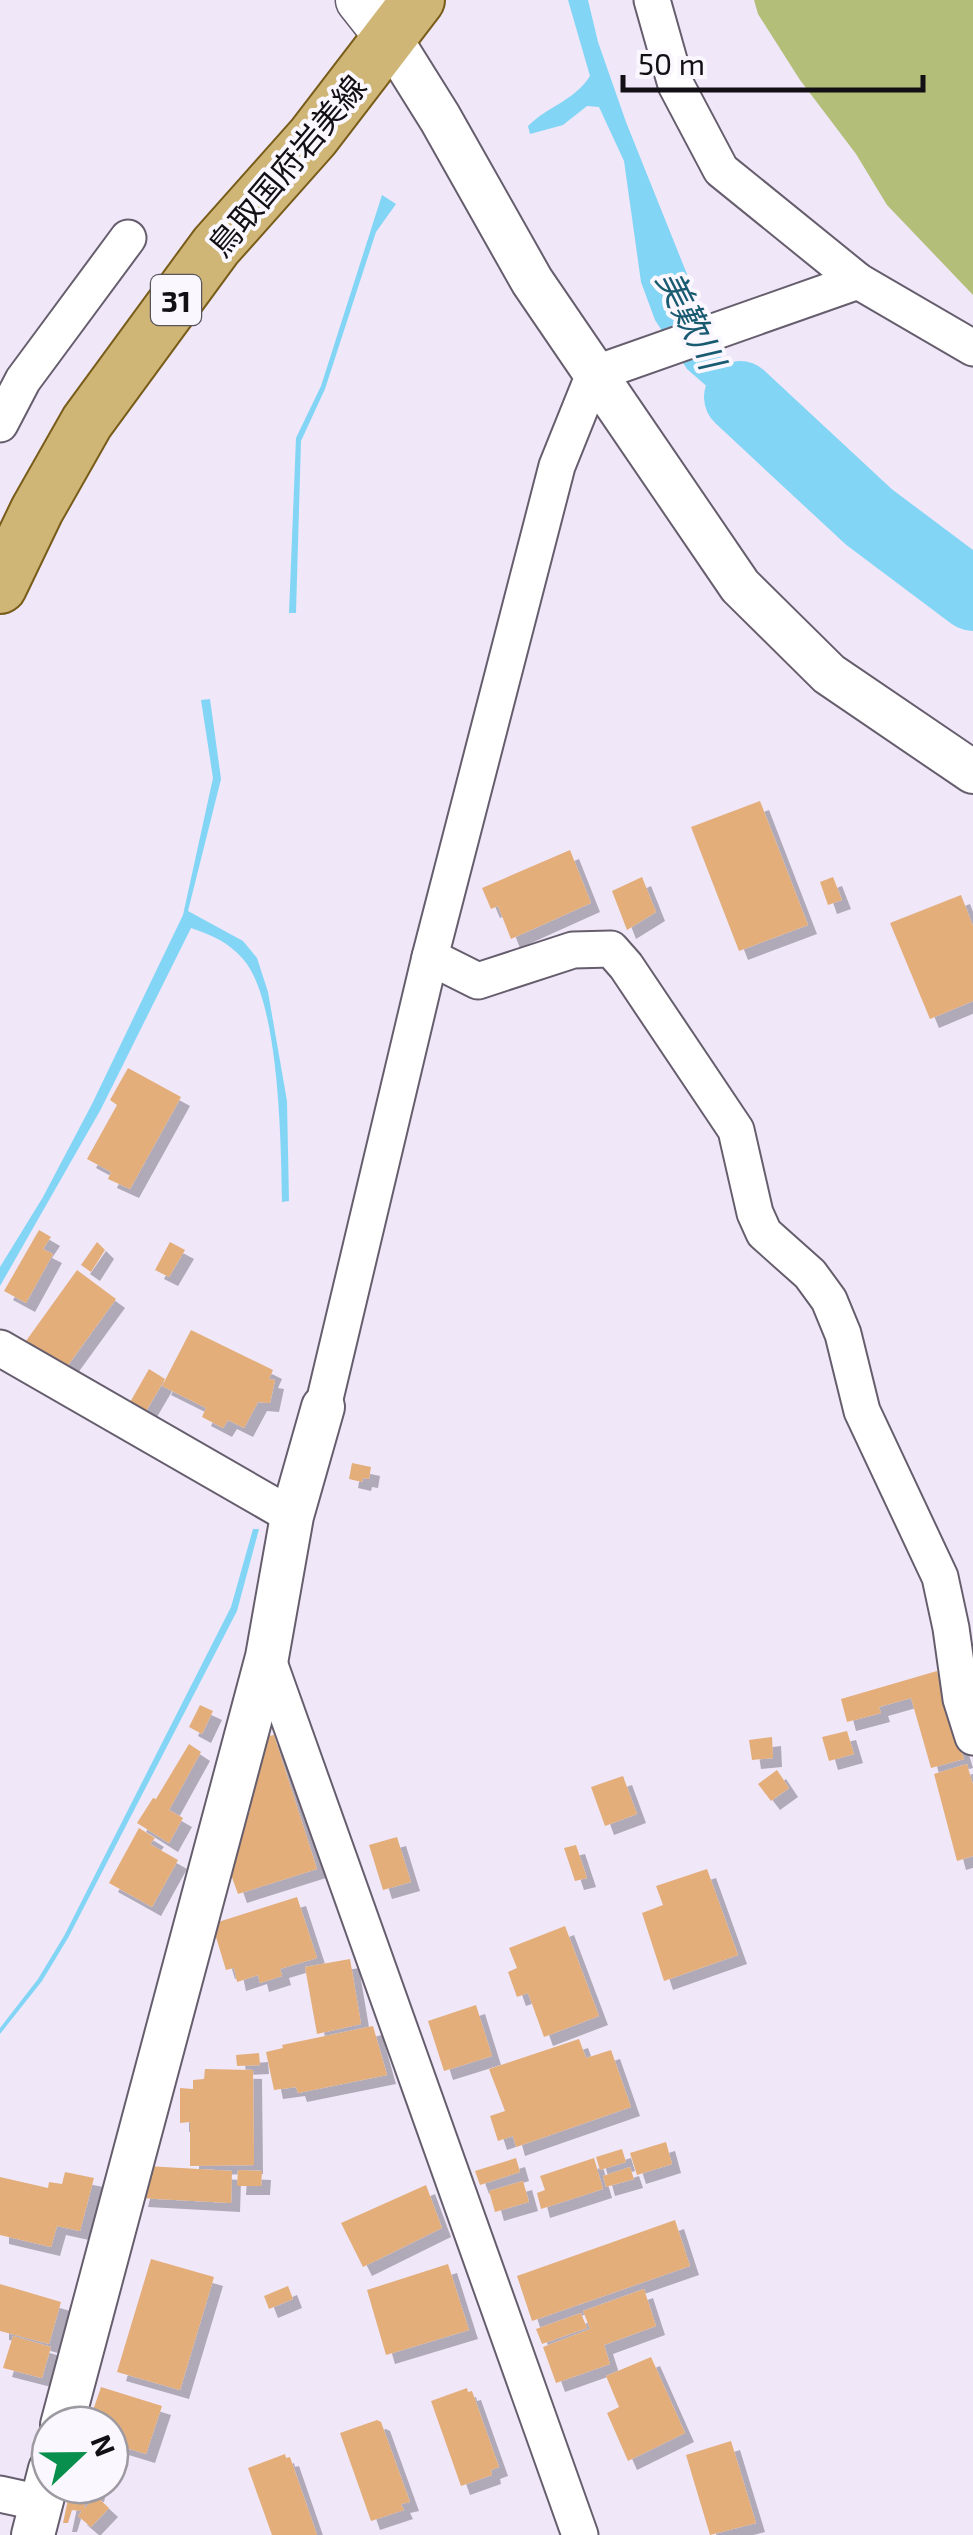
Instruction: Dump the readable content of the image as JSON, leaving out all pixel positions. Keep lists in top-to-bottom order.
{
  "streets": {
    "main road": ["鳥取国府岩美線", "31"]
  },
  "water": ["美歎川"],
  "scale_bar": "50 m",
  "north": "right"
}
